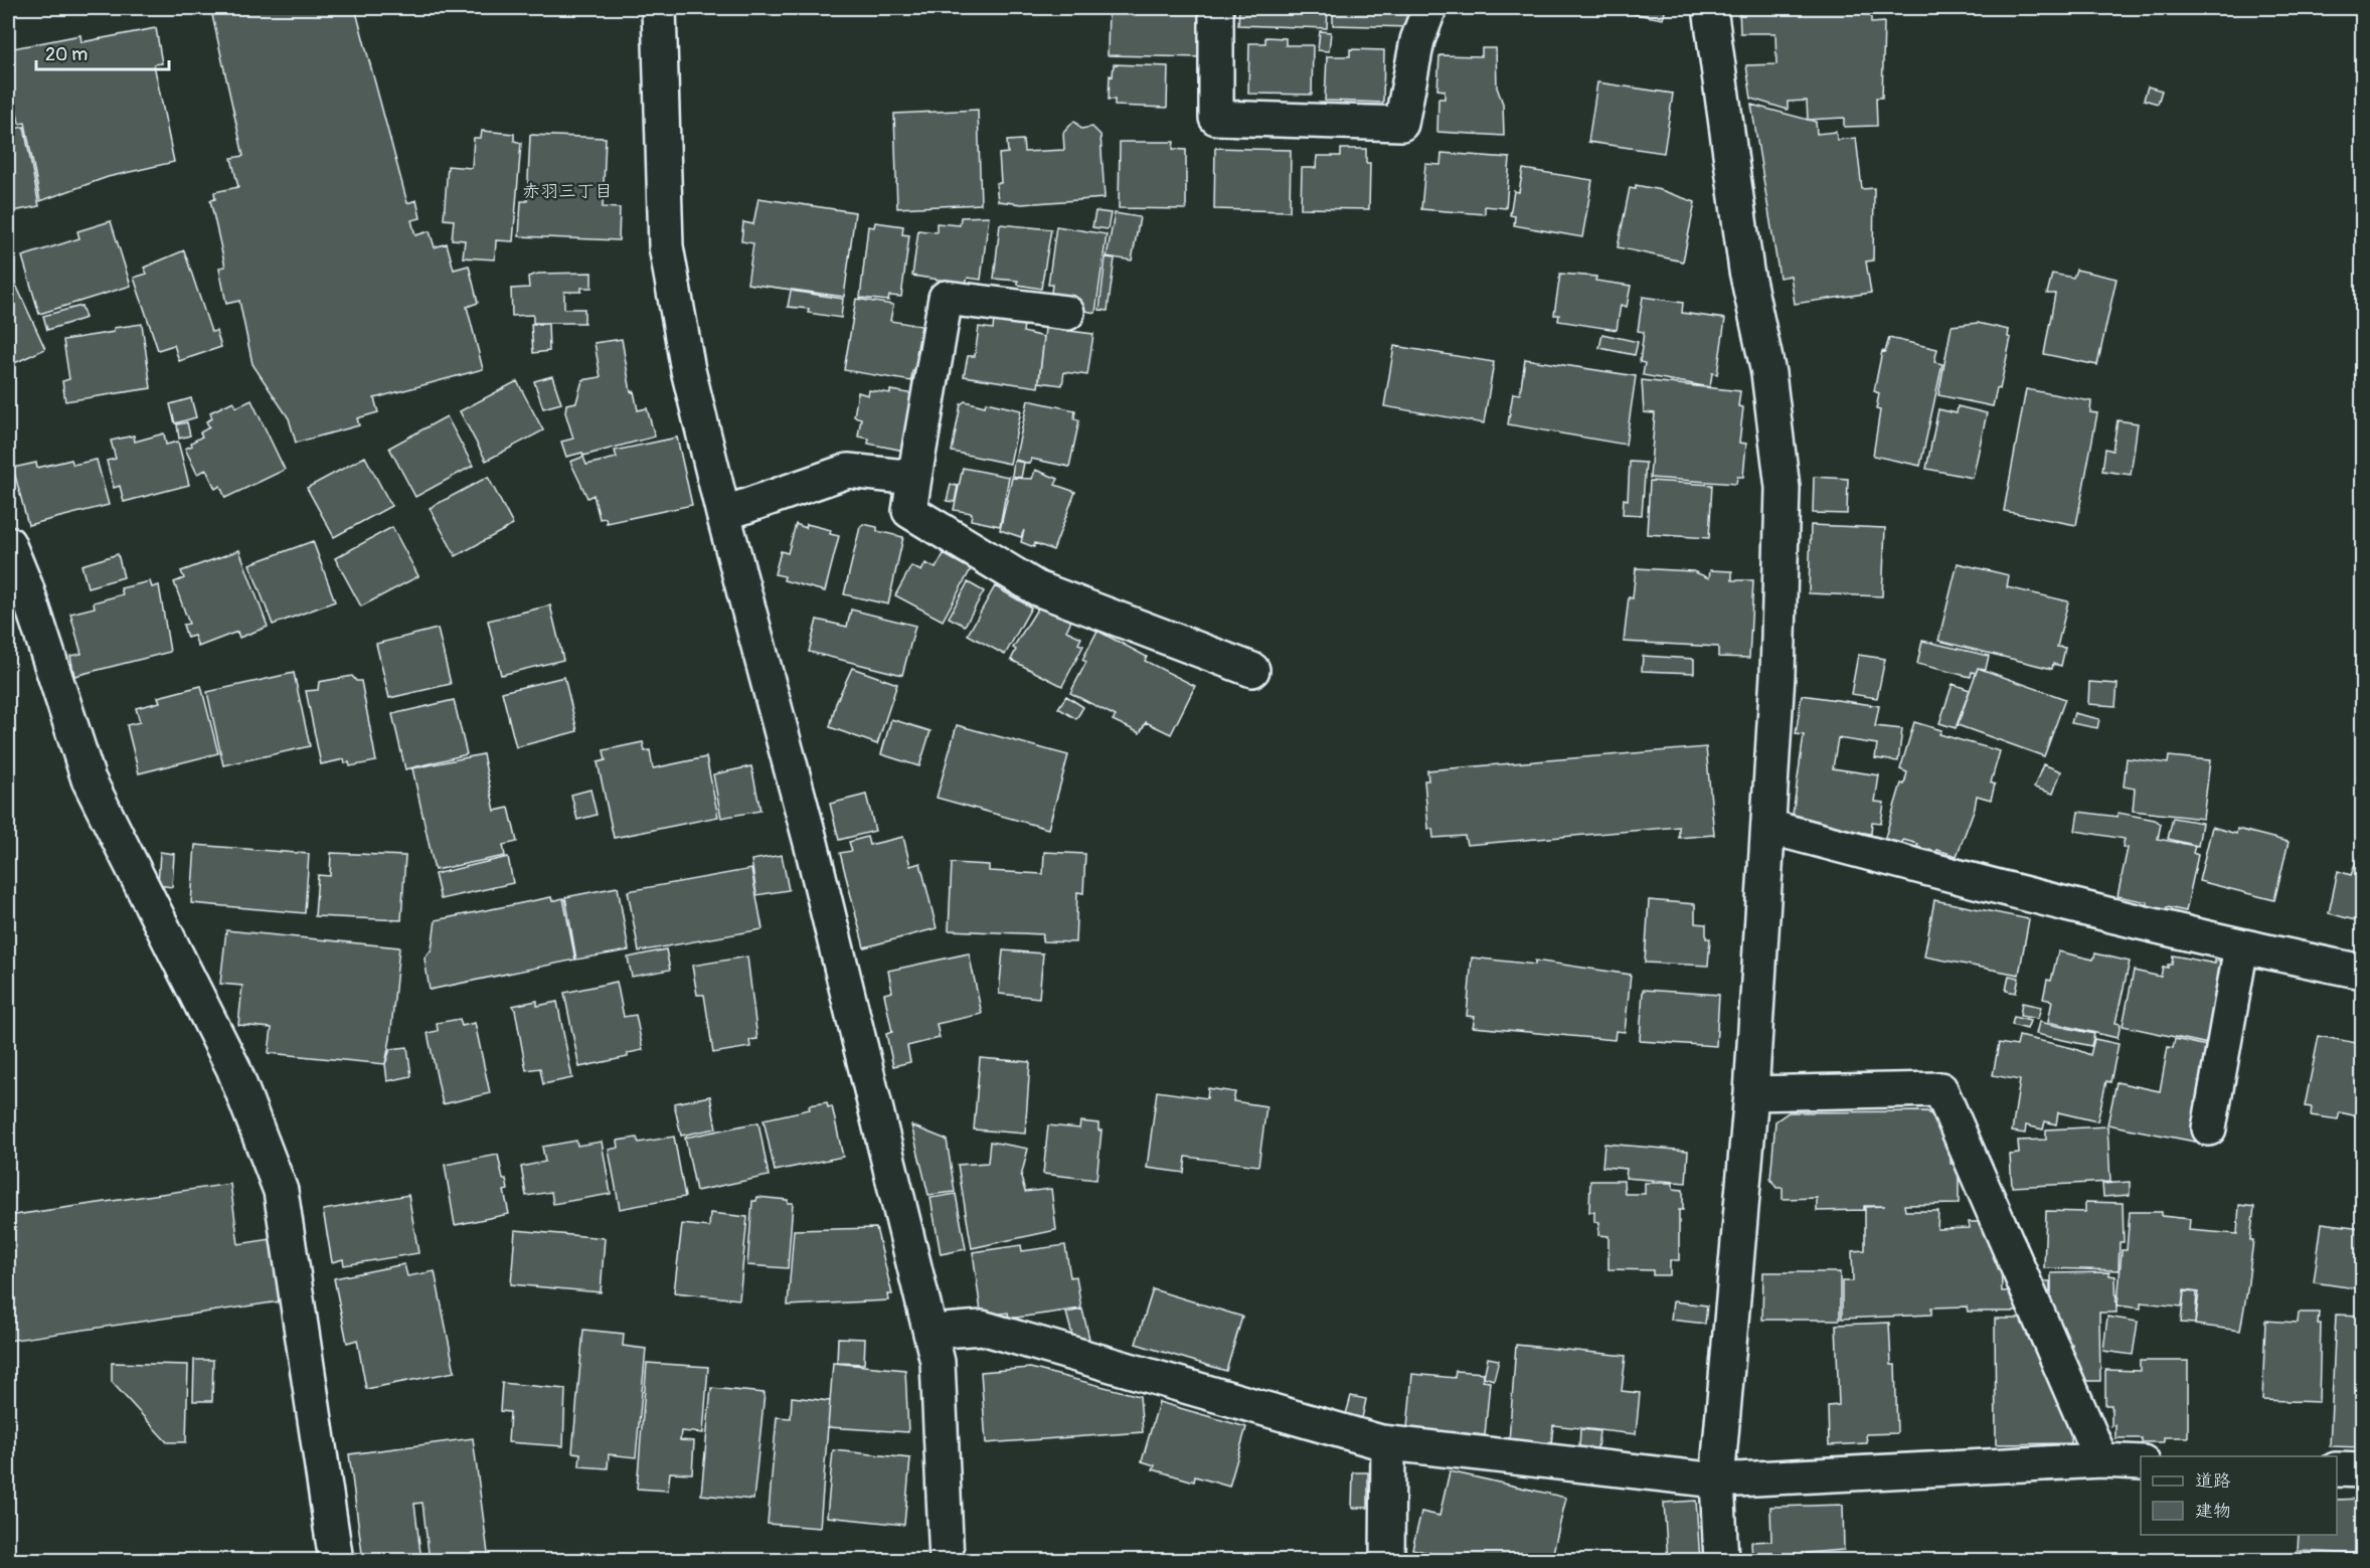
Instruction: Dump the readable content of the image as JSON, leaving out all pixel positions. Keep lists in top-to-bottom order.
{
  "districts": ["赤羽三丁目"],
  "legend": ["道路", "建物"],
  "scale_bar": "20 m"
}
